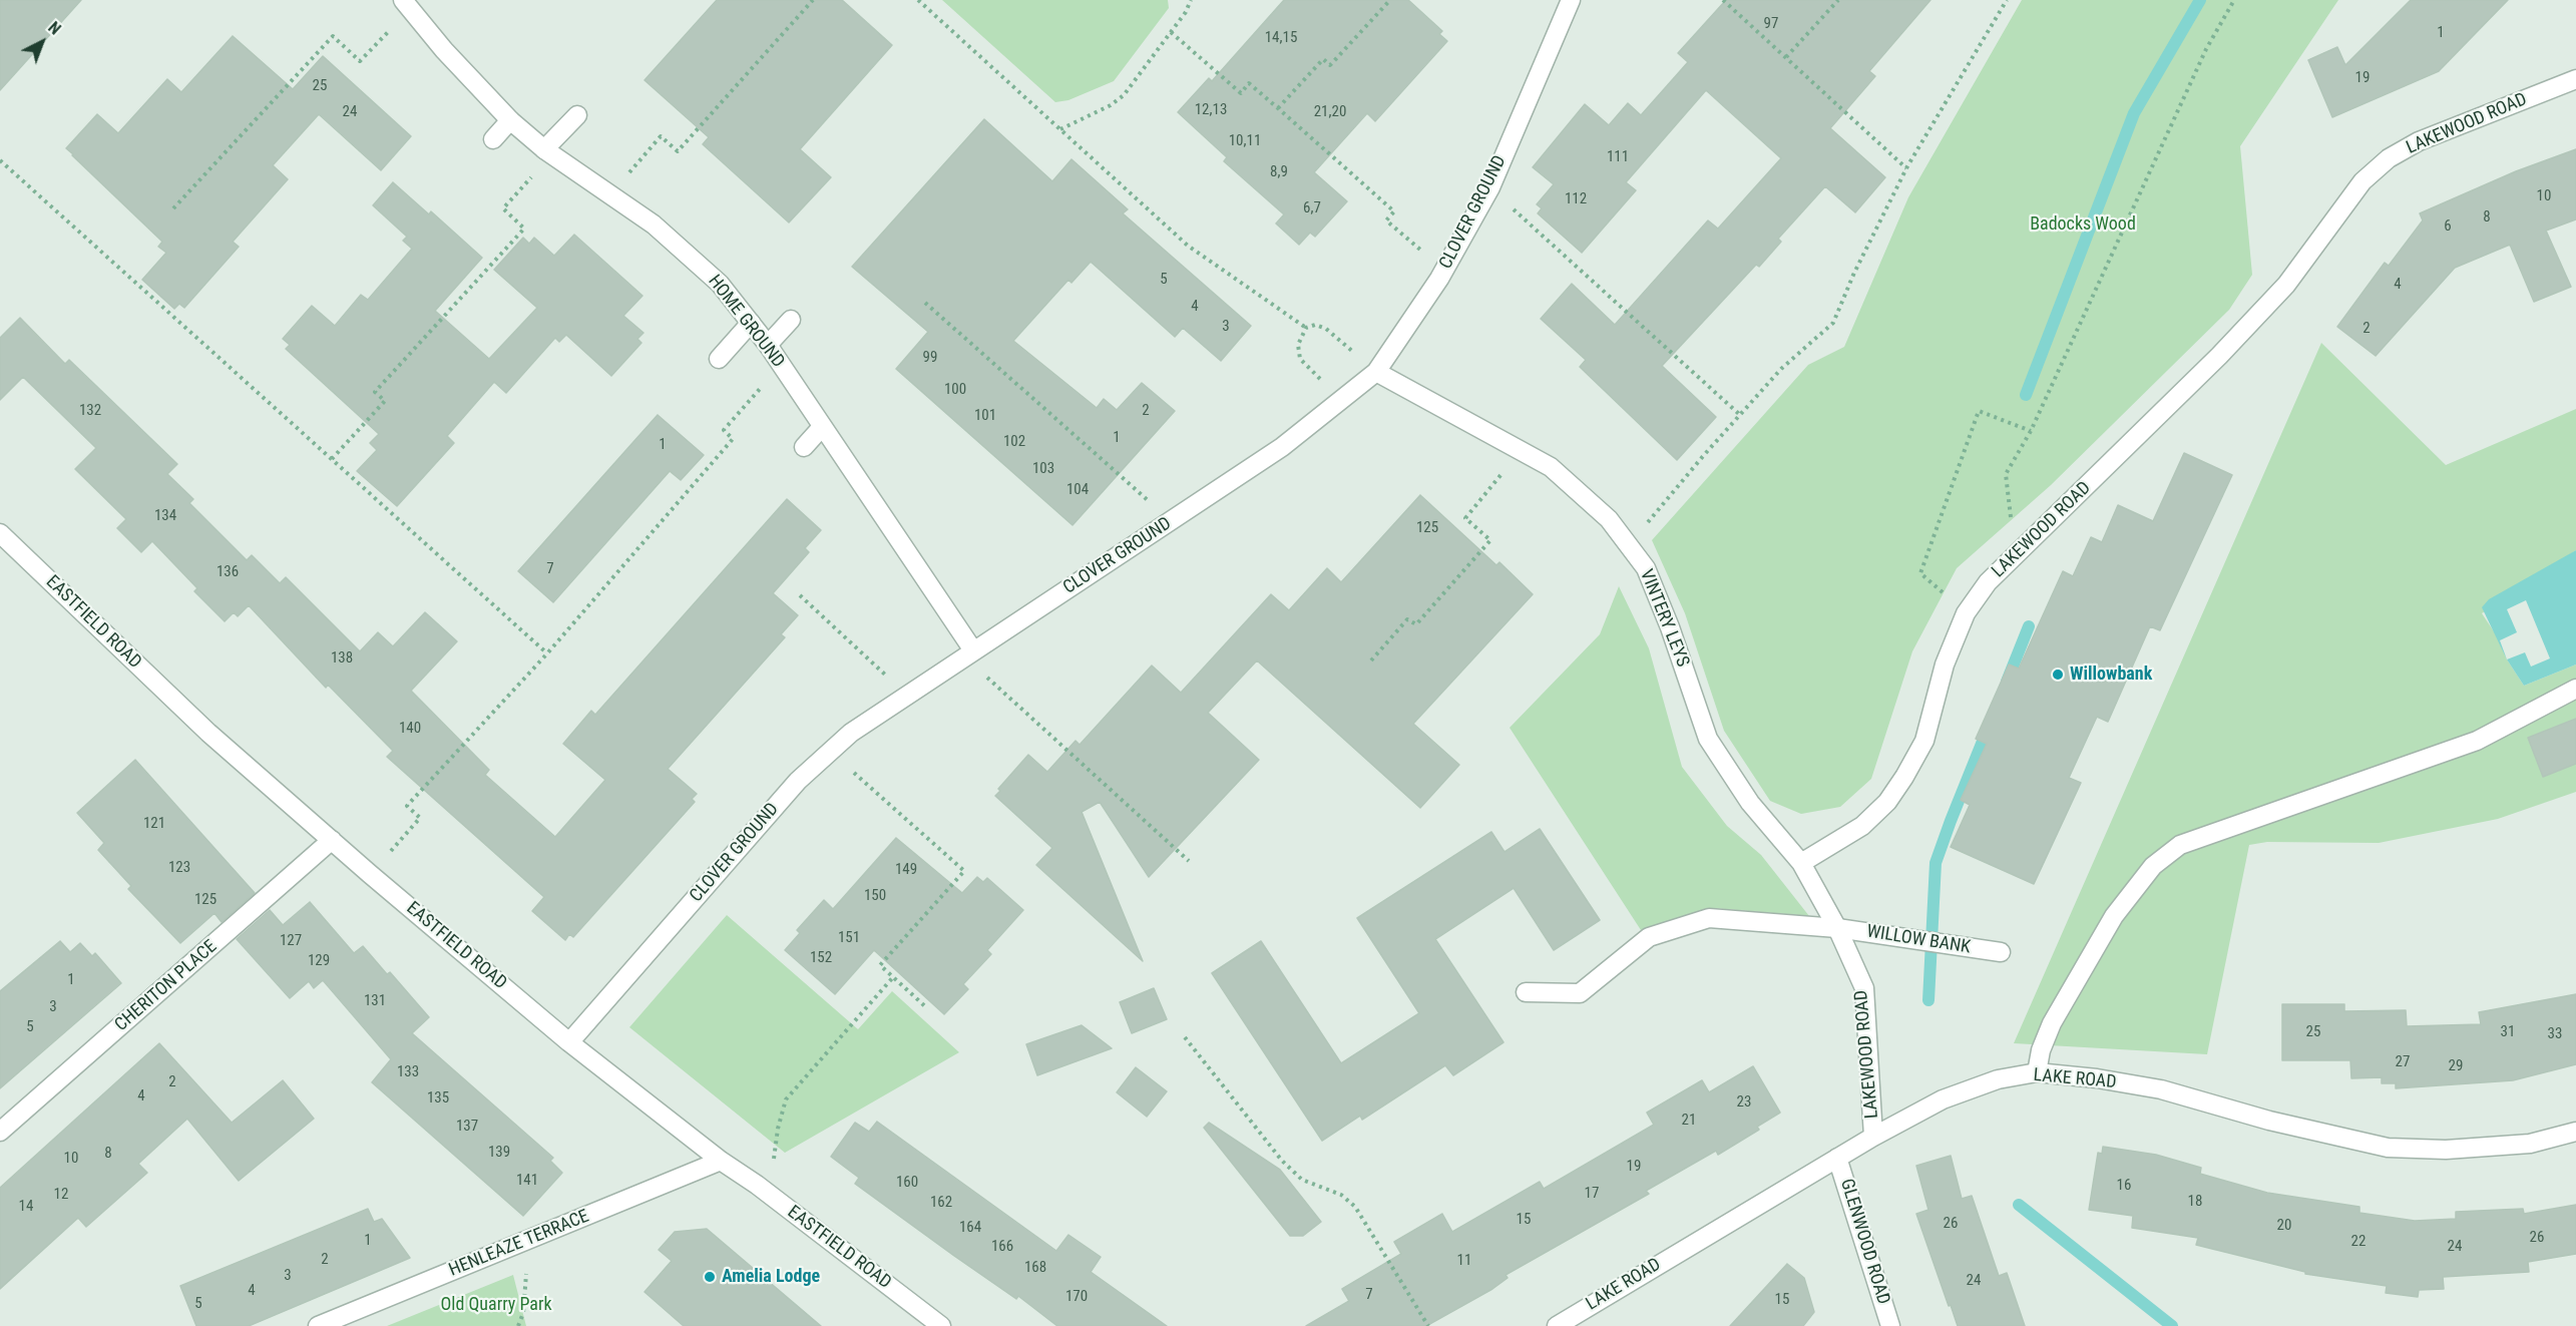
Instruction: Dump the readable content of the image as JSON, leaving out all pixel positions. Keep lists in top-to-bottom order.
{
  "streets": {
    "street": [
      "LAKEWOOD ROAD",
      "CLOVER GROUND",
      "HOME GROUND",
      "VINTERY LEYS",
      "EASTFIELD ROAD",
      "WILLOW BANK",
      "CHERITON PLACE",
      "LAKE ROAD",
      "GLENWOOD ROAD",
      "HENLEAZE TERRACE"
    ]
  },
  "crossings": [
    ["LAKEWOOD ROAD", "VINTERY LEYS"],
    ["LAKEWOOD ROAD", "WILLOW BANK"],
    ["LAKEWOOD ROAD", "LAKE ROAD"],
    ["CLOVER GROUND", "HOME GROUND"],
    ["CLOVER GROUND", "VINTERY LEYS"],
    ["CLOVER GROUND", "EASTFIELD ROAD"],
    ["EASTFIELD ROAD", "CHERITON PLACE"],
    ["EASTFIELD ROAD", "HENLEAZE TERRACE"],
    ["LAKE ROAD", "GLENWOOD ROAD"]
  ],
  "parks": ["Badocks Wood", "Old Quarry Park"],
  "places": ["Willowbank", "Amelia Lodge"],
  "house_numbers": [
    "97",
    "1",
    "14,15",
    "19",
    "25",
    "12,13",
    "24",
    "21,20",
    "10,11",
    "111",
    "8,9",
    "10",
    "112",
    "6,7",
    "8",
    "6",
    "5",
    "4",
    "4",
    "3",
    "2",
    "99",
    "100",
    "132",
    "2",
    "101",
    "1",
    "102",
    "1",
    "103",
    "104",
    "134",
    "125",
    "7",
    "136",
    "138",
    "140",
    "121",
    "123",
    "149",
    "150",
    "125",
    "151",
    "127",
    "152",
    "129",
    "1",
    "131",
    "3",
    "5",
    "25",
    "31",
    "33",
    "27",
    "29",
    "133",
    "2",
    "4",
    "135",
    "23",
    "21",
    "137",
    "139",
    "8",
    "10",
    "19",
    "141",
    "160",
    "16",
    "17",
    "12",
    "18",
    "162",
    "14",
    "15",
    "26",
    "20",
    "164",
    "26",
    "1",
    "22",
    "166",
    "24",
    "2",
    "11",
    "168",
    "3",
    "24",
    "4",
    "7",
    "170",
    "15",
    "5"
  ],
  "north": "top right"
}
